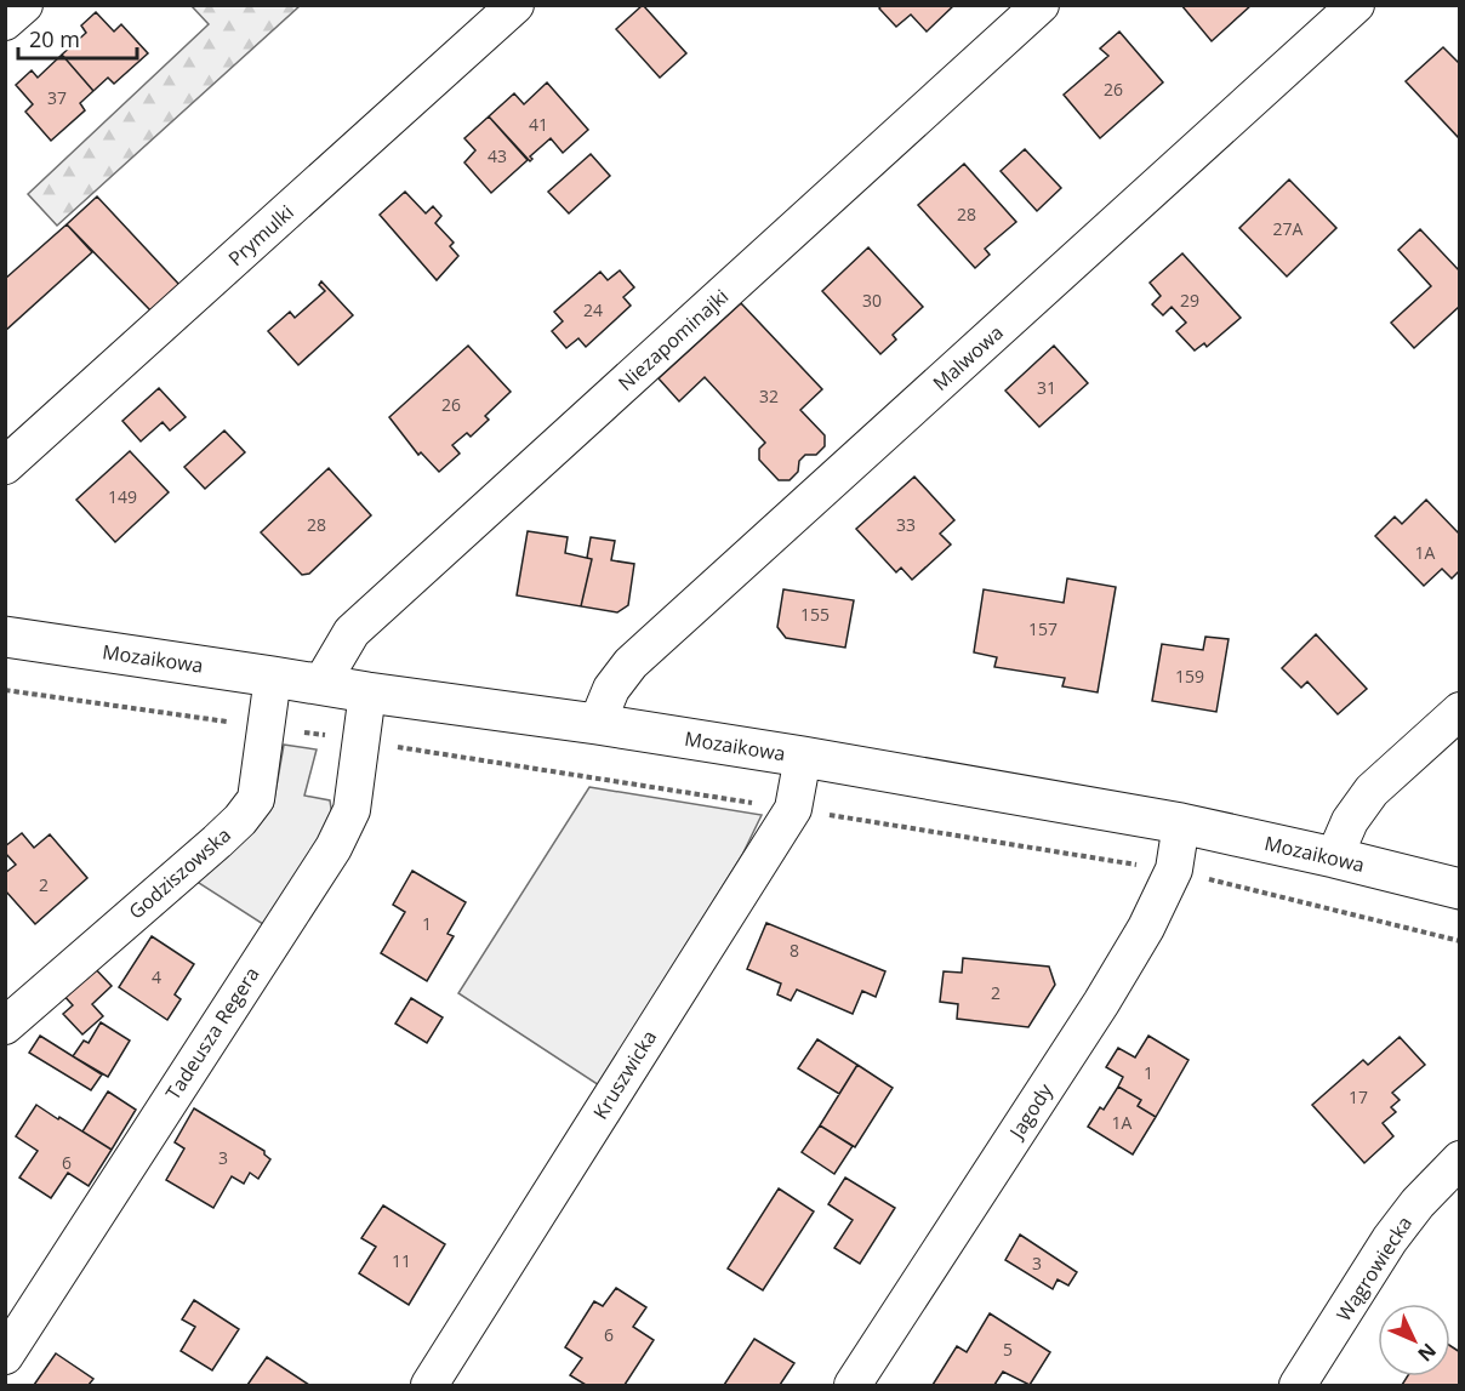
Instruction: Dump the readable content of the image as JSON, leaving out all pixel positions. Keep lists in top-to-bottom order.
{
  "streets": {
    "street": [
      "Prymulki",
      "Niezapominajki",
      "Malwowa",
      "Mozaikowa",
      "Godziszowska",
      "Tadeusza Regera",
      "Kruszwicka",
      "Jagody",
      "Wągrowiecka"
    ]
  },
  "crossings": [
    ["Niezapominajki", "Mozaikowa"],
    ["Malwowa", "Mozaikowa"],
    ["Mozaikowa", "Godziszowska"],
    ["Mozaikowa", "Tadeusza Regera"],
    ["Mozaikowa", "Kruszwicka"],
    ["Mozaikowa", "Jagody"]
  ],
  "house_numbers": [
    "26",
    "37",
    "41",
    "43",
    "28",
    "27A",
    "30",
    "29",
    "24",
    "31",
    "32",
    "26",
    "149",
    "28",
    "33",
    "1A",
    "155",
    "157",
    "159",
    "2",
    "1",
    "8",
    "4",
    "2",
    "1",
    "17",
    "1A",
    "3",
    "6",
    "11",
    "3",
    "6",
    "5"
  ],
  "scale_bar": "20 m",
  "north": "bottom right"
}
